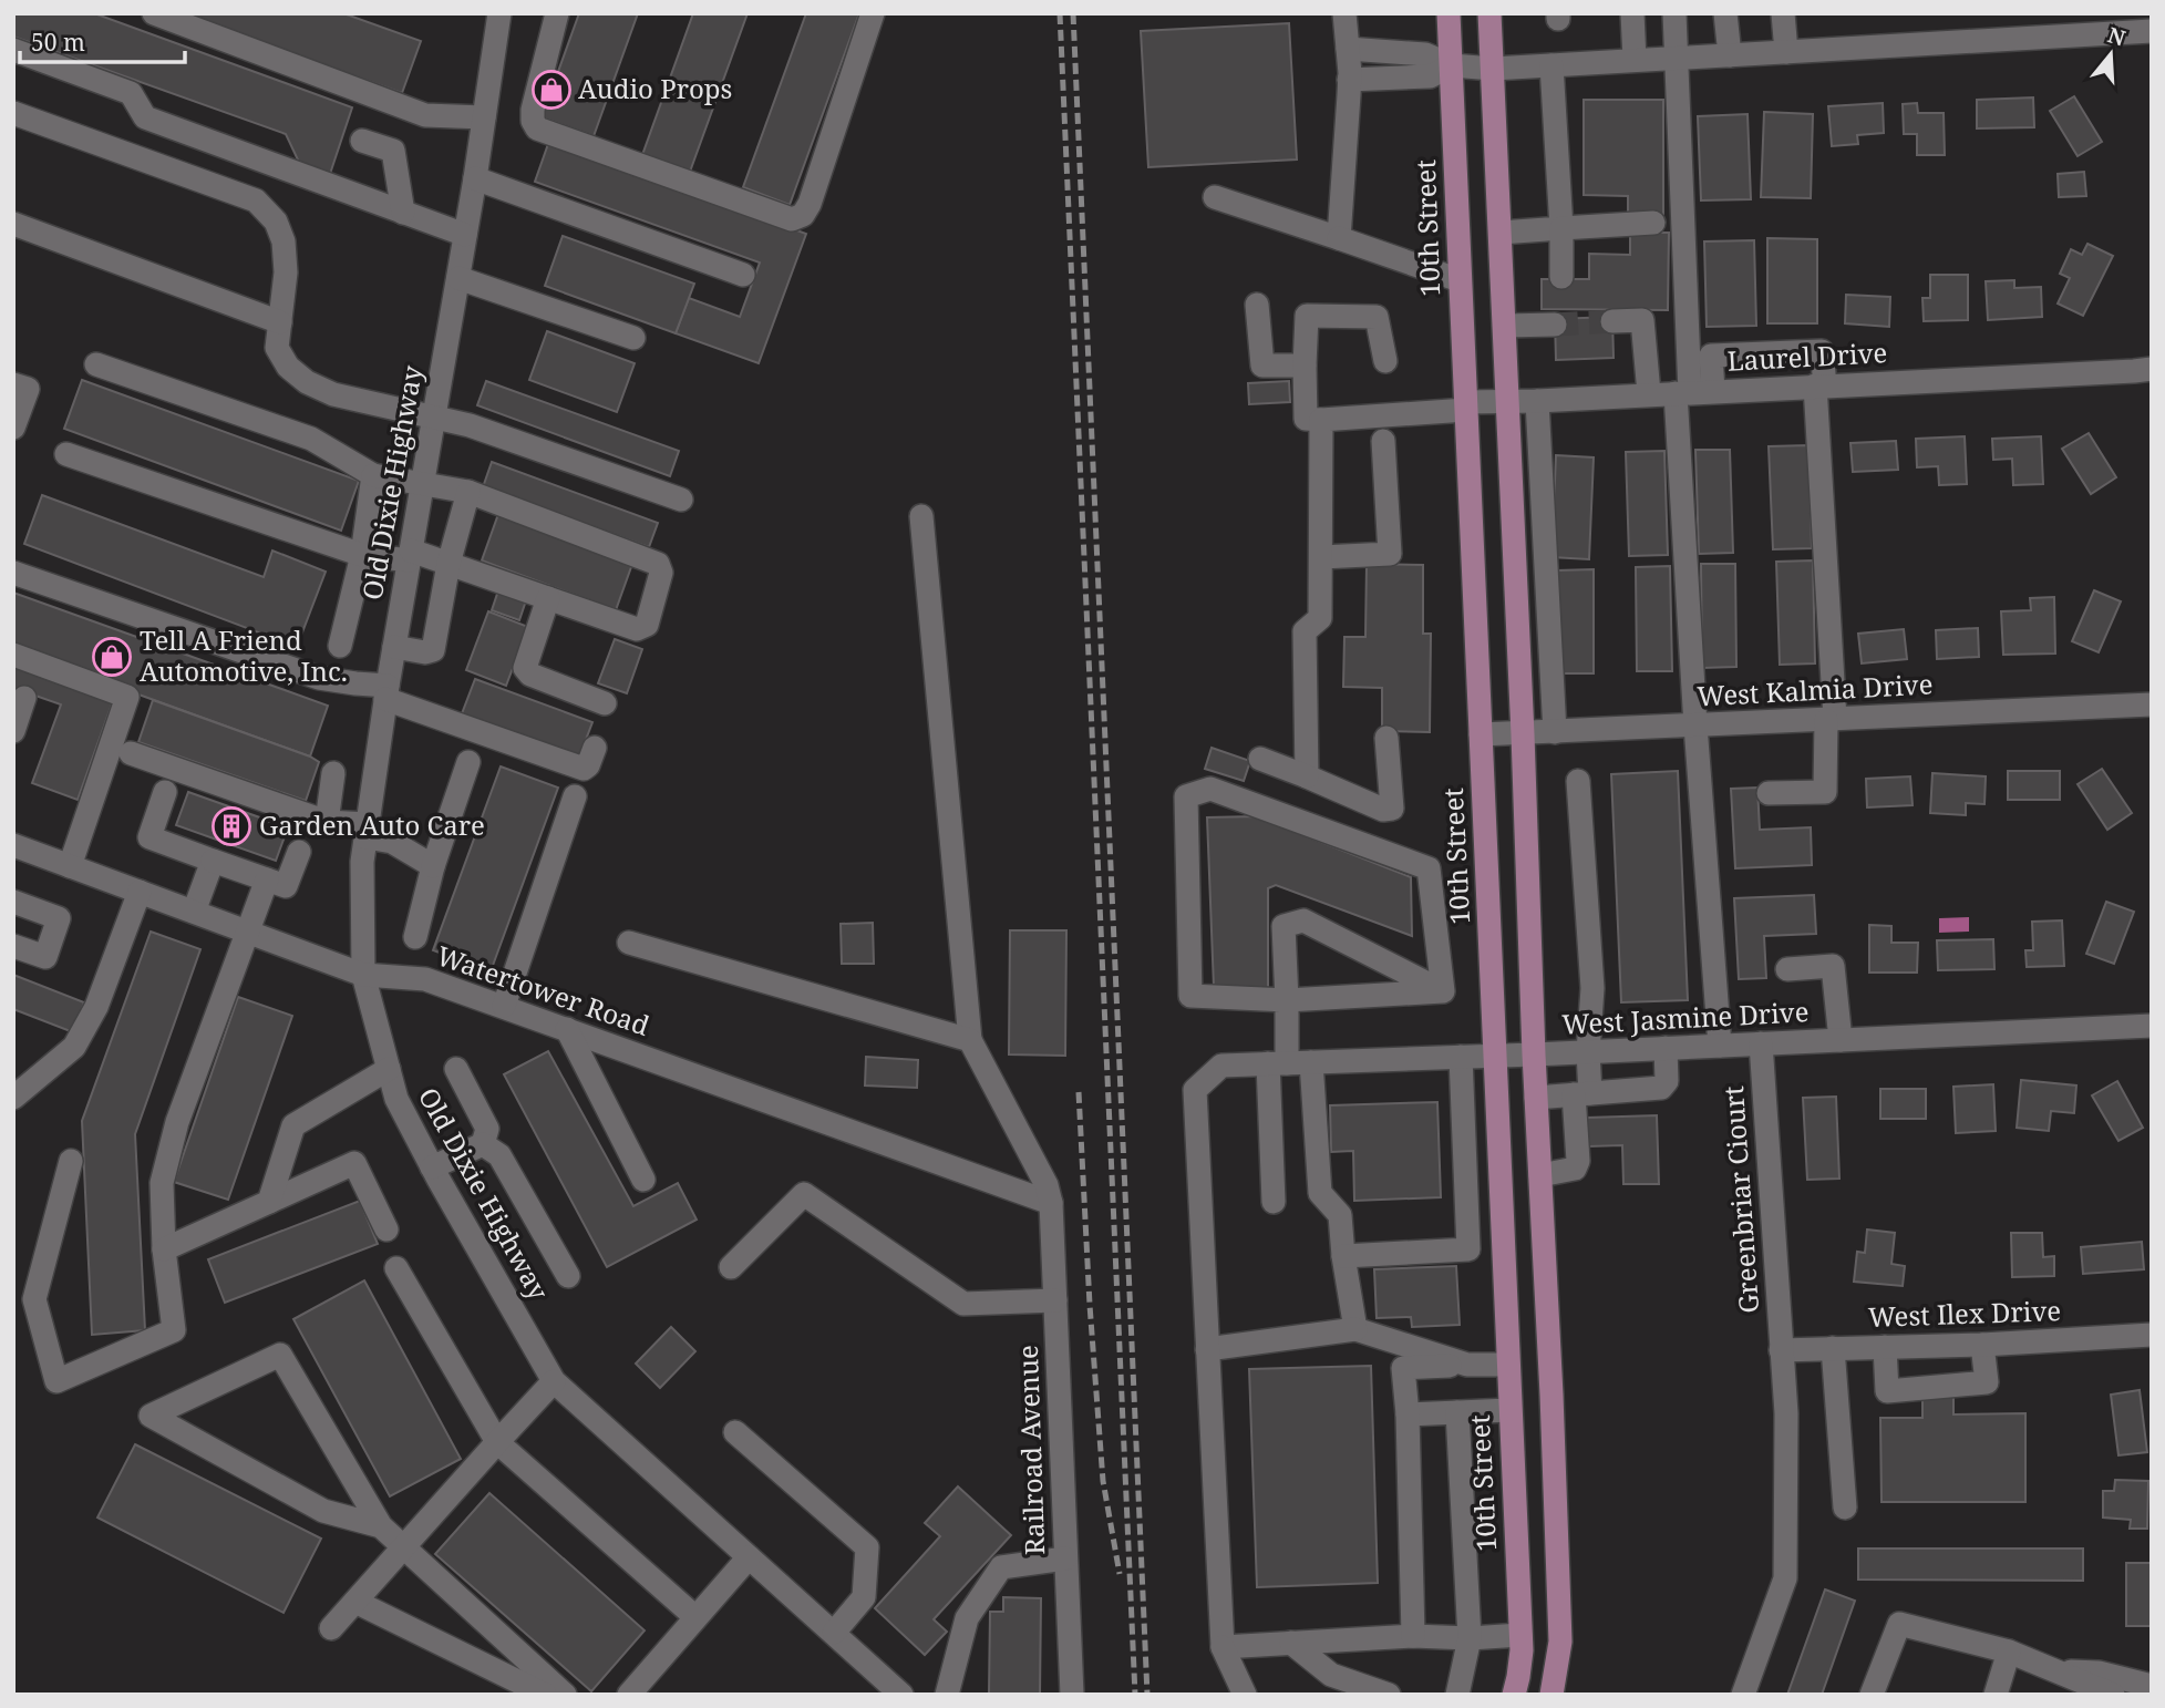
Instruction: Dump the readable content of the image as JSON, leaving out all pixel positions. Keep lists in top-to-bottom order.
{
  "streets": {
    "main road": ["10th Street"],
    "street": [
      "Laurel Drive",
      "Old Dixie Highway",
      "West Kalmia Drive",
      "Watertower Road",
      "West Jasmine Drive",
      "Greenbriar Ciourt",
      "West Ilex Drive",
      "Railroad Avenue"
    ]
  },
  "crossings": [
    ["10th Street", "Laurel Drive"],
    ["10th Street", "West Kalmia Drive"],
    ["10th Street", "West Jasmine Drive"],
    ["Old Dixie Highway", "Watertower Road"],
    ["Watertower Road", "Railroad Avenue"],
    ["West Jasmine Drive", "Greenbriar Ciourt"],
    ["Greenbriar Ciourt", "West Ilex Drive"]
  ],
  "places": {
    "shop": ["Audio Props", "Tell A Friend Automotive, Inc."],
    "building": ["Garden Auto Care"]
  },
  "scale_bar": "50 m",
  "north": "top"
}
